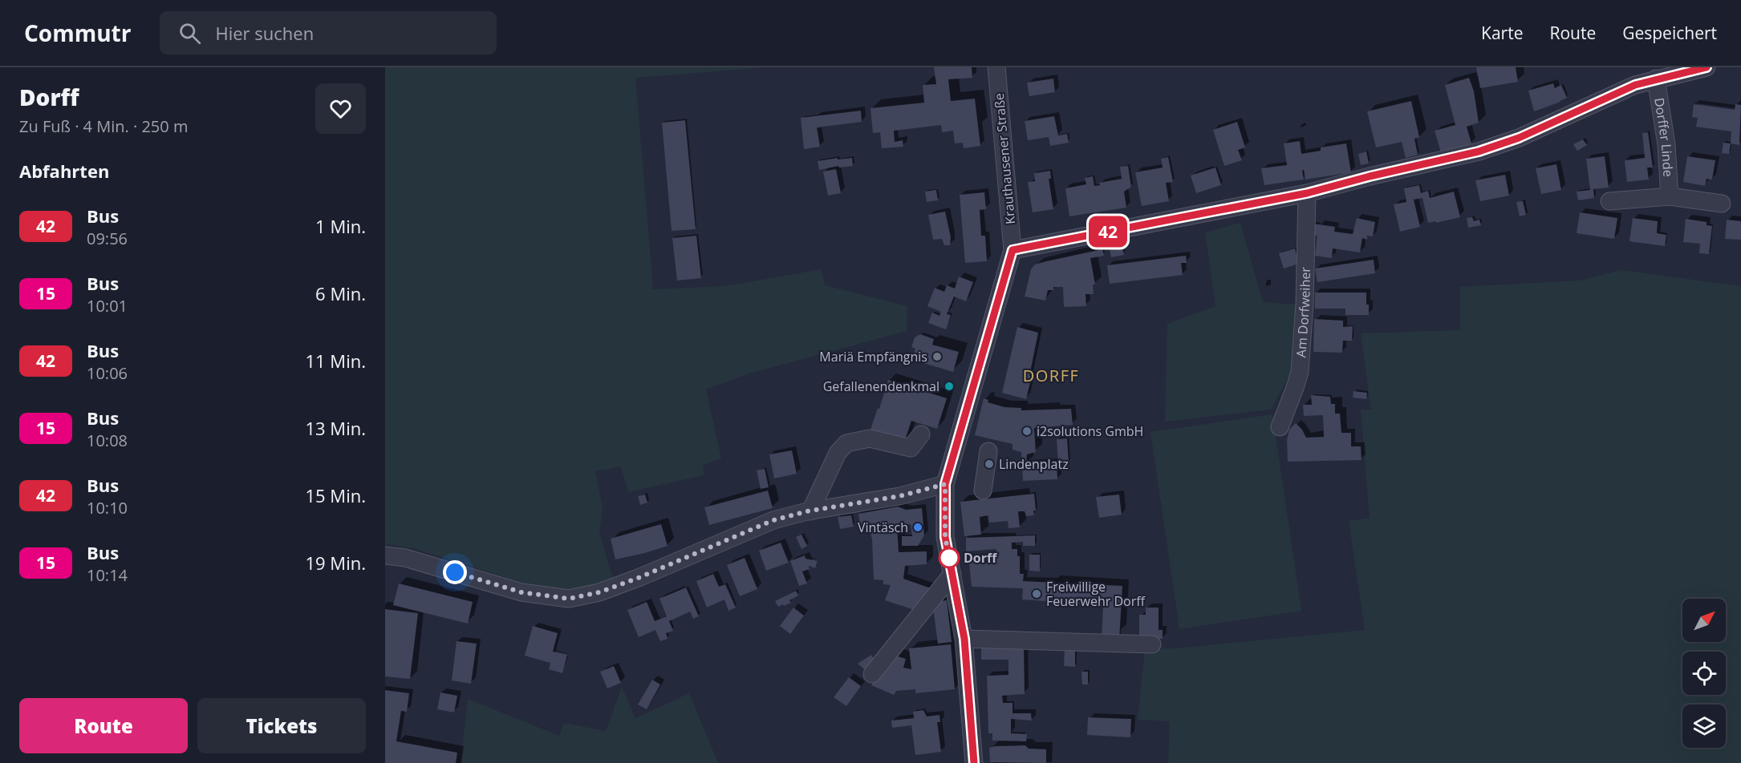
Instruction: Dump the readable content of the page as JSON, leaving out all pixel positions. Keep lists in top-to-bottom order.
{
  "streets": {
    "street": ["Dorffer Linde", "Krauthausener Straße", "Am Dorfweiher"]
  },
  "districts": ["DORFF"],
  "places": [
    "Mariä Empfängnis",
    "Gefallenendenkmal",
    "i2solutions GmbH",
    "Lindenplatz",
    "Vintäsch",
    "Dorff",
    "Freiwillige Feuerwehr Dorff"
  ],
  "lines": ["bus line 42"],
  "north": "top right",
  "page": {
    "header": "Commutr",
    "search": "Hier suchen",
    "nav": ["Karte", "Route", "Gespeichert"],
    "heading": [
      ["Dorff", "Zu Fuß · 4 Min. · 250 m"],
      "Abfahrten"
    ],
    "on_map": "42",
    "list": [
      {
        "mark": "42",
        "name": "Bus",
        "note": "09:56",
        "value": "1 Min."
      },
      {
        "mark": "15",
        "name": "Bus",
        "note": "10:01",
        "value": "6 Min."
      },
      {
        "mark": "42",
        "name": "Bus",
        "note": "10:06",
        "value": "11 Min."
      },
      {
        "mark": "15",
        "name": "Bus",
        "note": "10:08",
        "value": "13 Min."
      },
      {
        "mark": "42",
        "name": "Bus",
        "note": "10:10",
        "value": "15 Min."
      },
      {
        "mark": "15",
        "name": "Bus",
        "note": "10:14",
        "value": "19 Min."
      }
    ],
    "buttons": ["Route", "Tickets"]
  }
}
